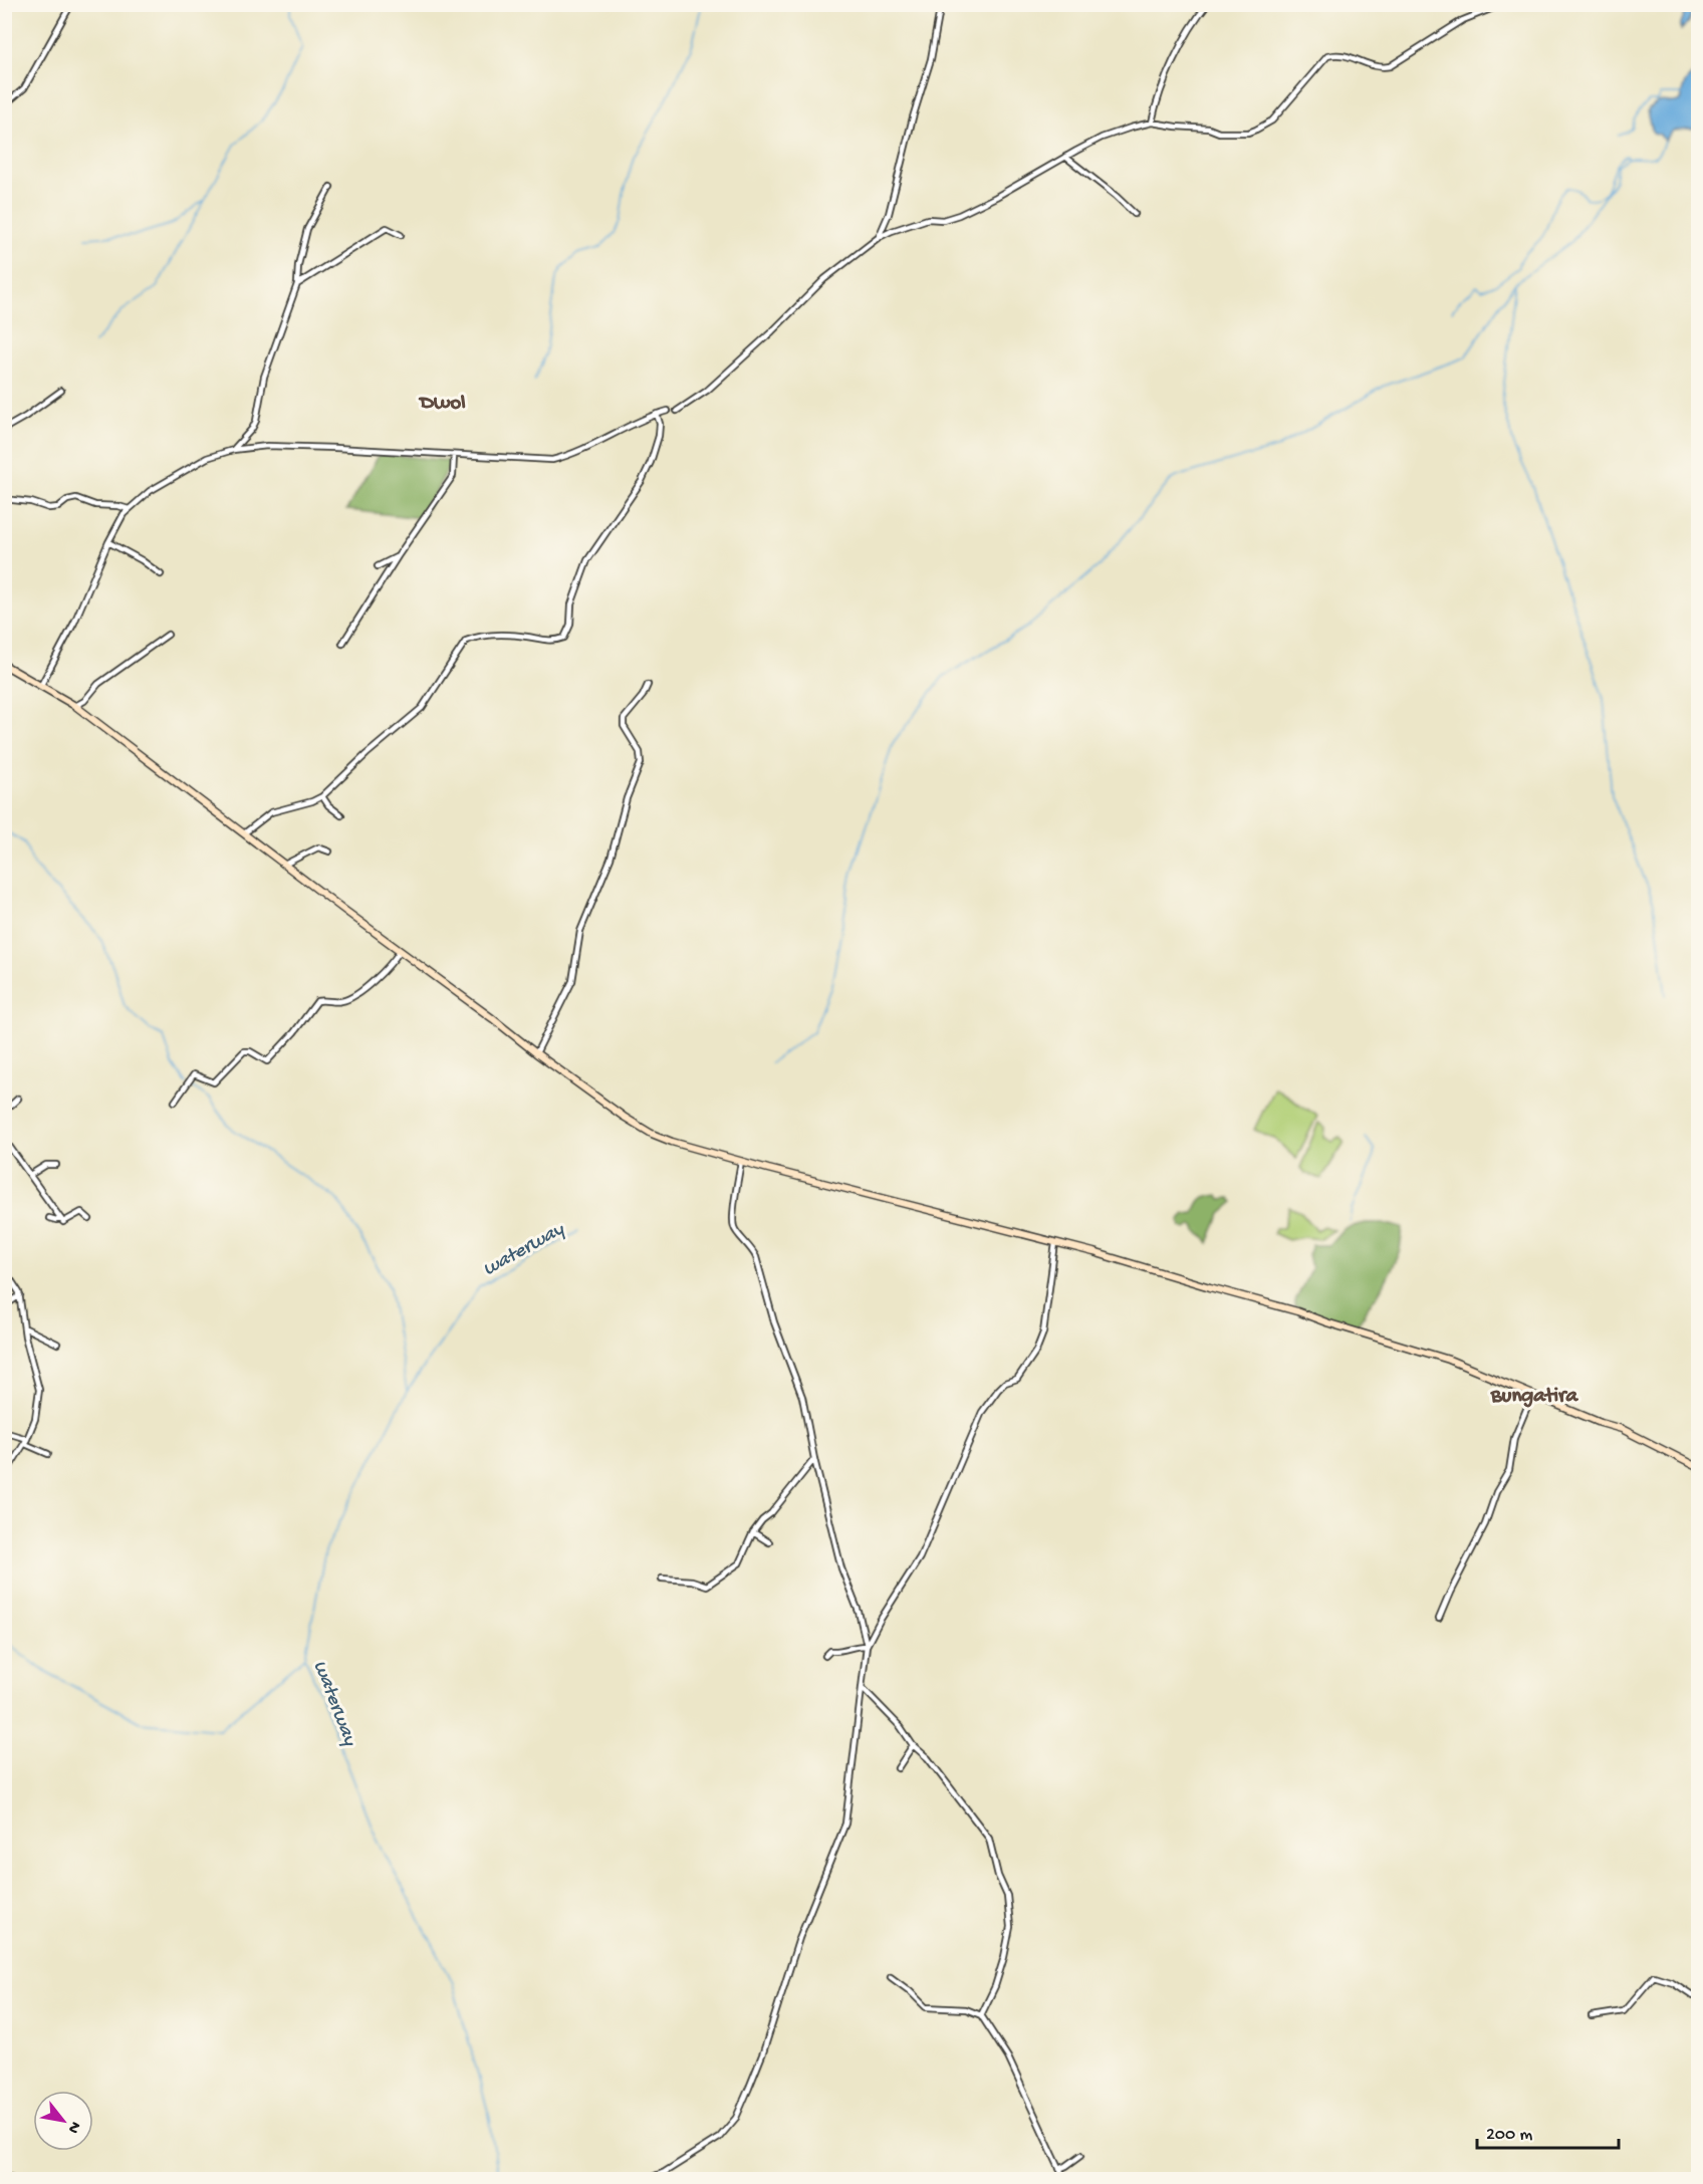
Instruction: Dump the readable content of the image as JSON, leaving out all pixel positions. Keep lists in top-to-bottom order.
{
  "districts": ["Dwol", "Bungatira"],
  "water": ["waterway"],
  "scale_bar": "200 m",
  "north": "bottom right"
}
